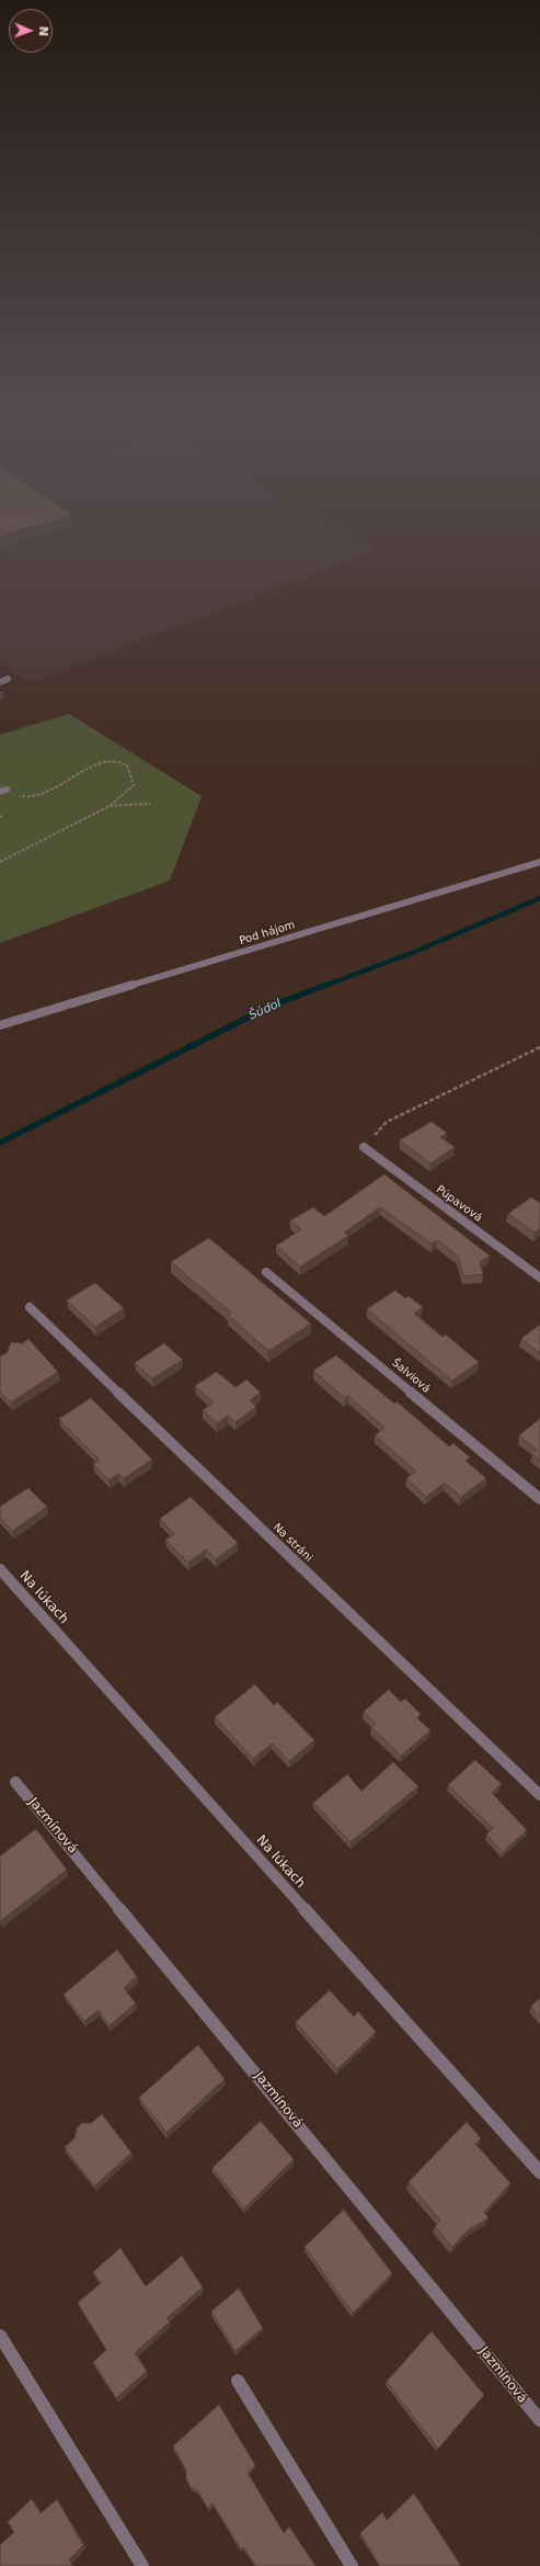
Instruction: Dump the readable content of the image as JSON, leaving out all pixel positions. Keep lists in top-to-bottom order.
{
  "streets": {
    "street": [
      "Pod hájom",
      "Púpavová",
      "Šalviová",
      "Na stráni",
      "Na lúkach",
      "Jazmínová"
    ]
  },
  "water": ["Šúdol"],
  "north": "right"
}
